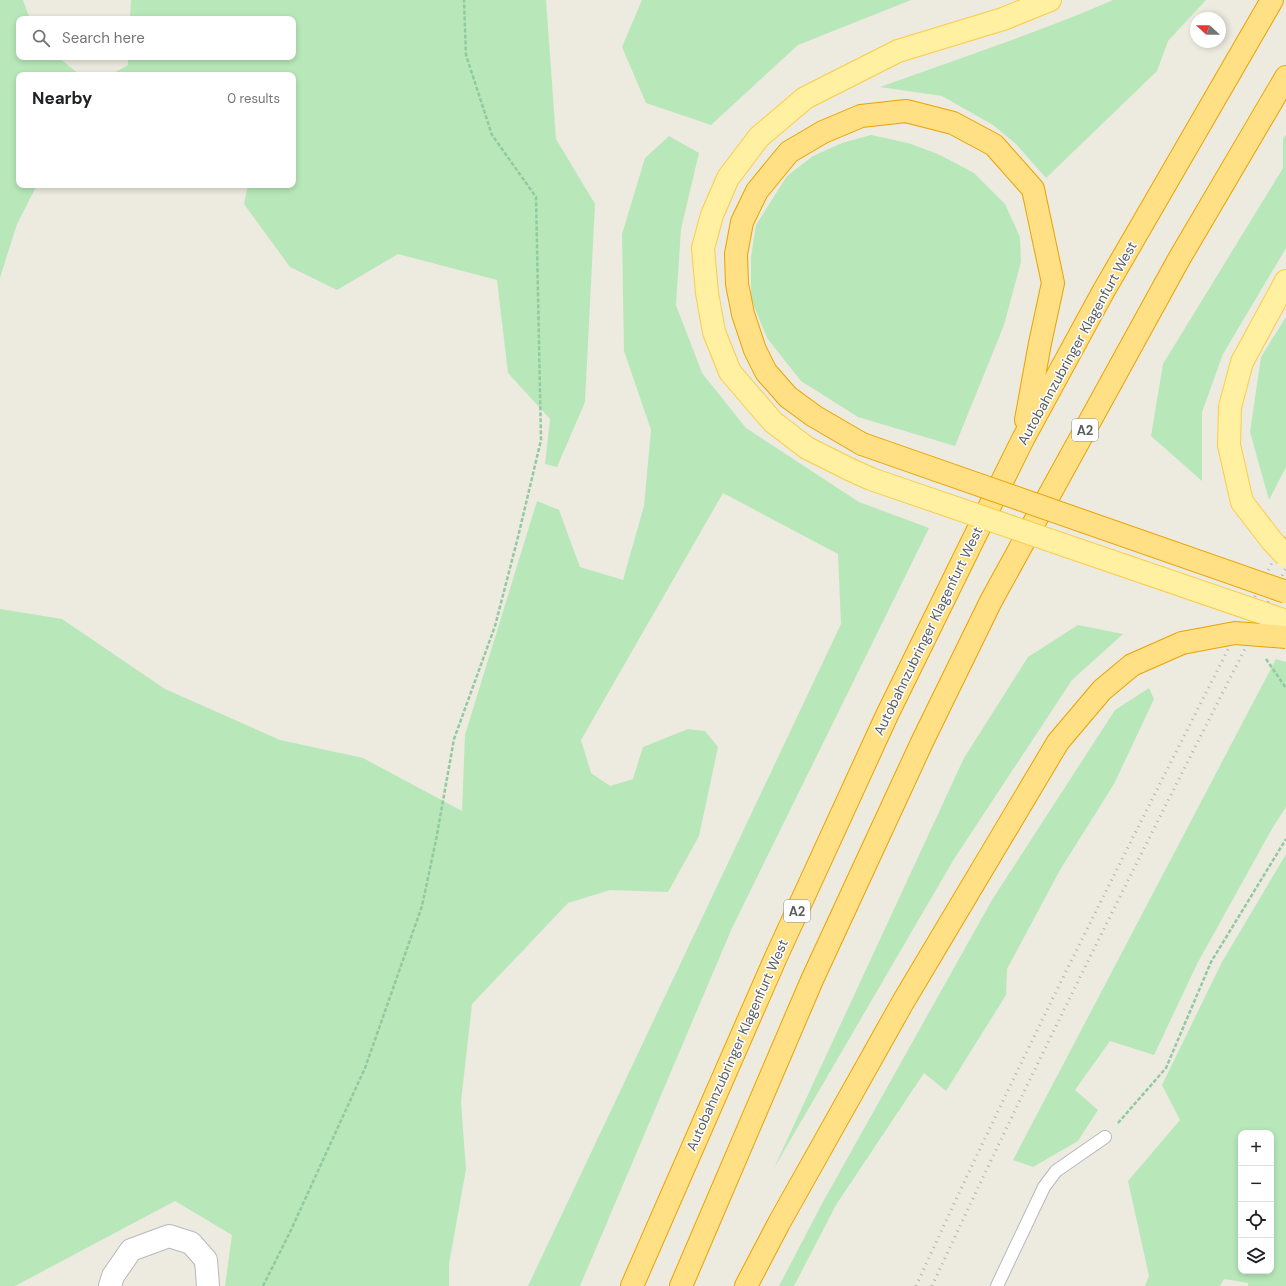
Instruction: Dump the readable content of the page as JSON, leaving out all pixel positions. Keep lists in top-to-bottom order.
{
  "streets": {
    "highway": ["Autobahnzubringer Klagenfurt West", "A2"]
  },
  "north": "left",
  "page": {
    "search": "Search here",
    "heading": ["Nearby", "0 results"],
    "map_buttons": ["+", "−"]
  }
}
